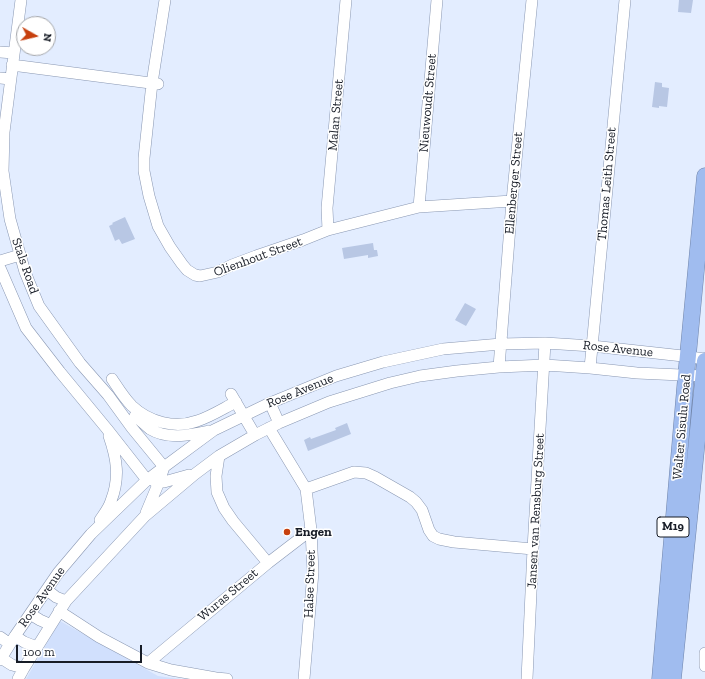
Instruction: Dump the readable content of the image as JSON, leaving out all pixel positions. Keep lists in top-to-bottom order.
{
  "streets": {
    "highway": ["Walter Sisulu Road", "M19"],
    "street": [
      "Nieuwoudt Street",
      "Malan Street",
      "Ellenberger Street",
      "Thomas Leith Street",
      "Olienhout Street",
      "Stals Road",
      "Rose Avenue",
      "Jansen van Rensburg Street",
      "Halse Street",
      "Wuras Street"
    ]
  },
  "crossings": [
    ["Nieuwoudt Street", "Olienhout Street"],
    ["Malan Street", "Olienhout Street"],
    ["Ellenberger Street", "Olienhout Street"],
    ["Ellenberger Street", "Rose Avenue"],
    ["Thomas Leith Street", "Rose Avenue"],
    ["Stals Road", "Rose Avenue"],
    ["Rose Avenue", "Walter Sisulu Road"],
    ["Rose Avenue", "Jansen van Rensburg Street"],
    ["Rose Avenue", "Halse Street"],
    ["Halse Street", "Wuras Street"]
  ],
  "places": ["Engen"],
  "scale_bar": "100 m",
  "north": "right"
}
